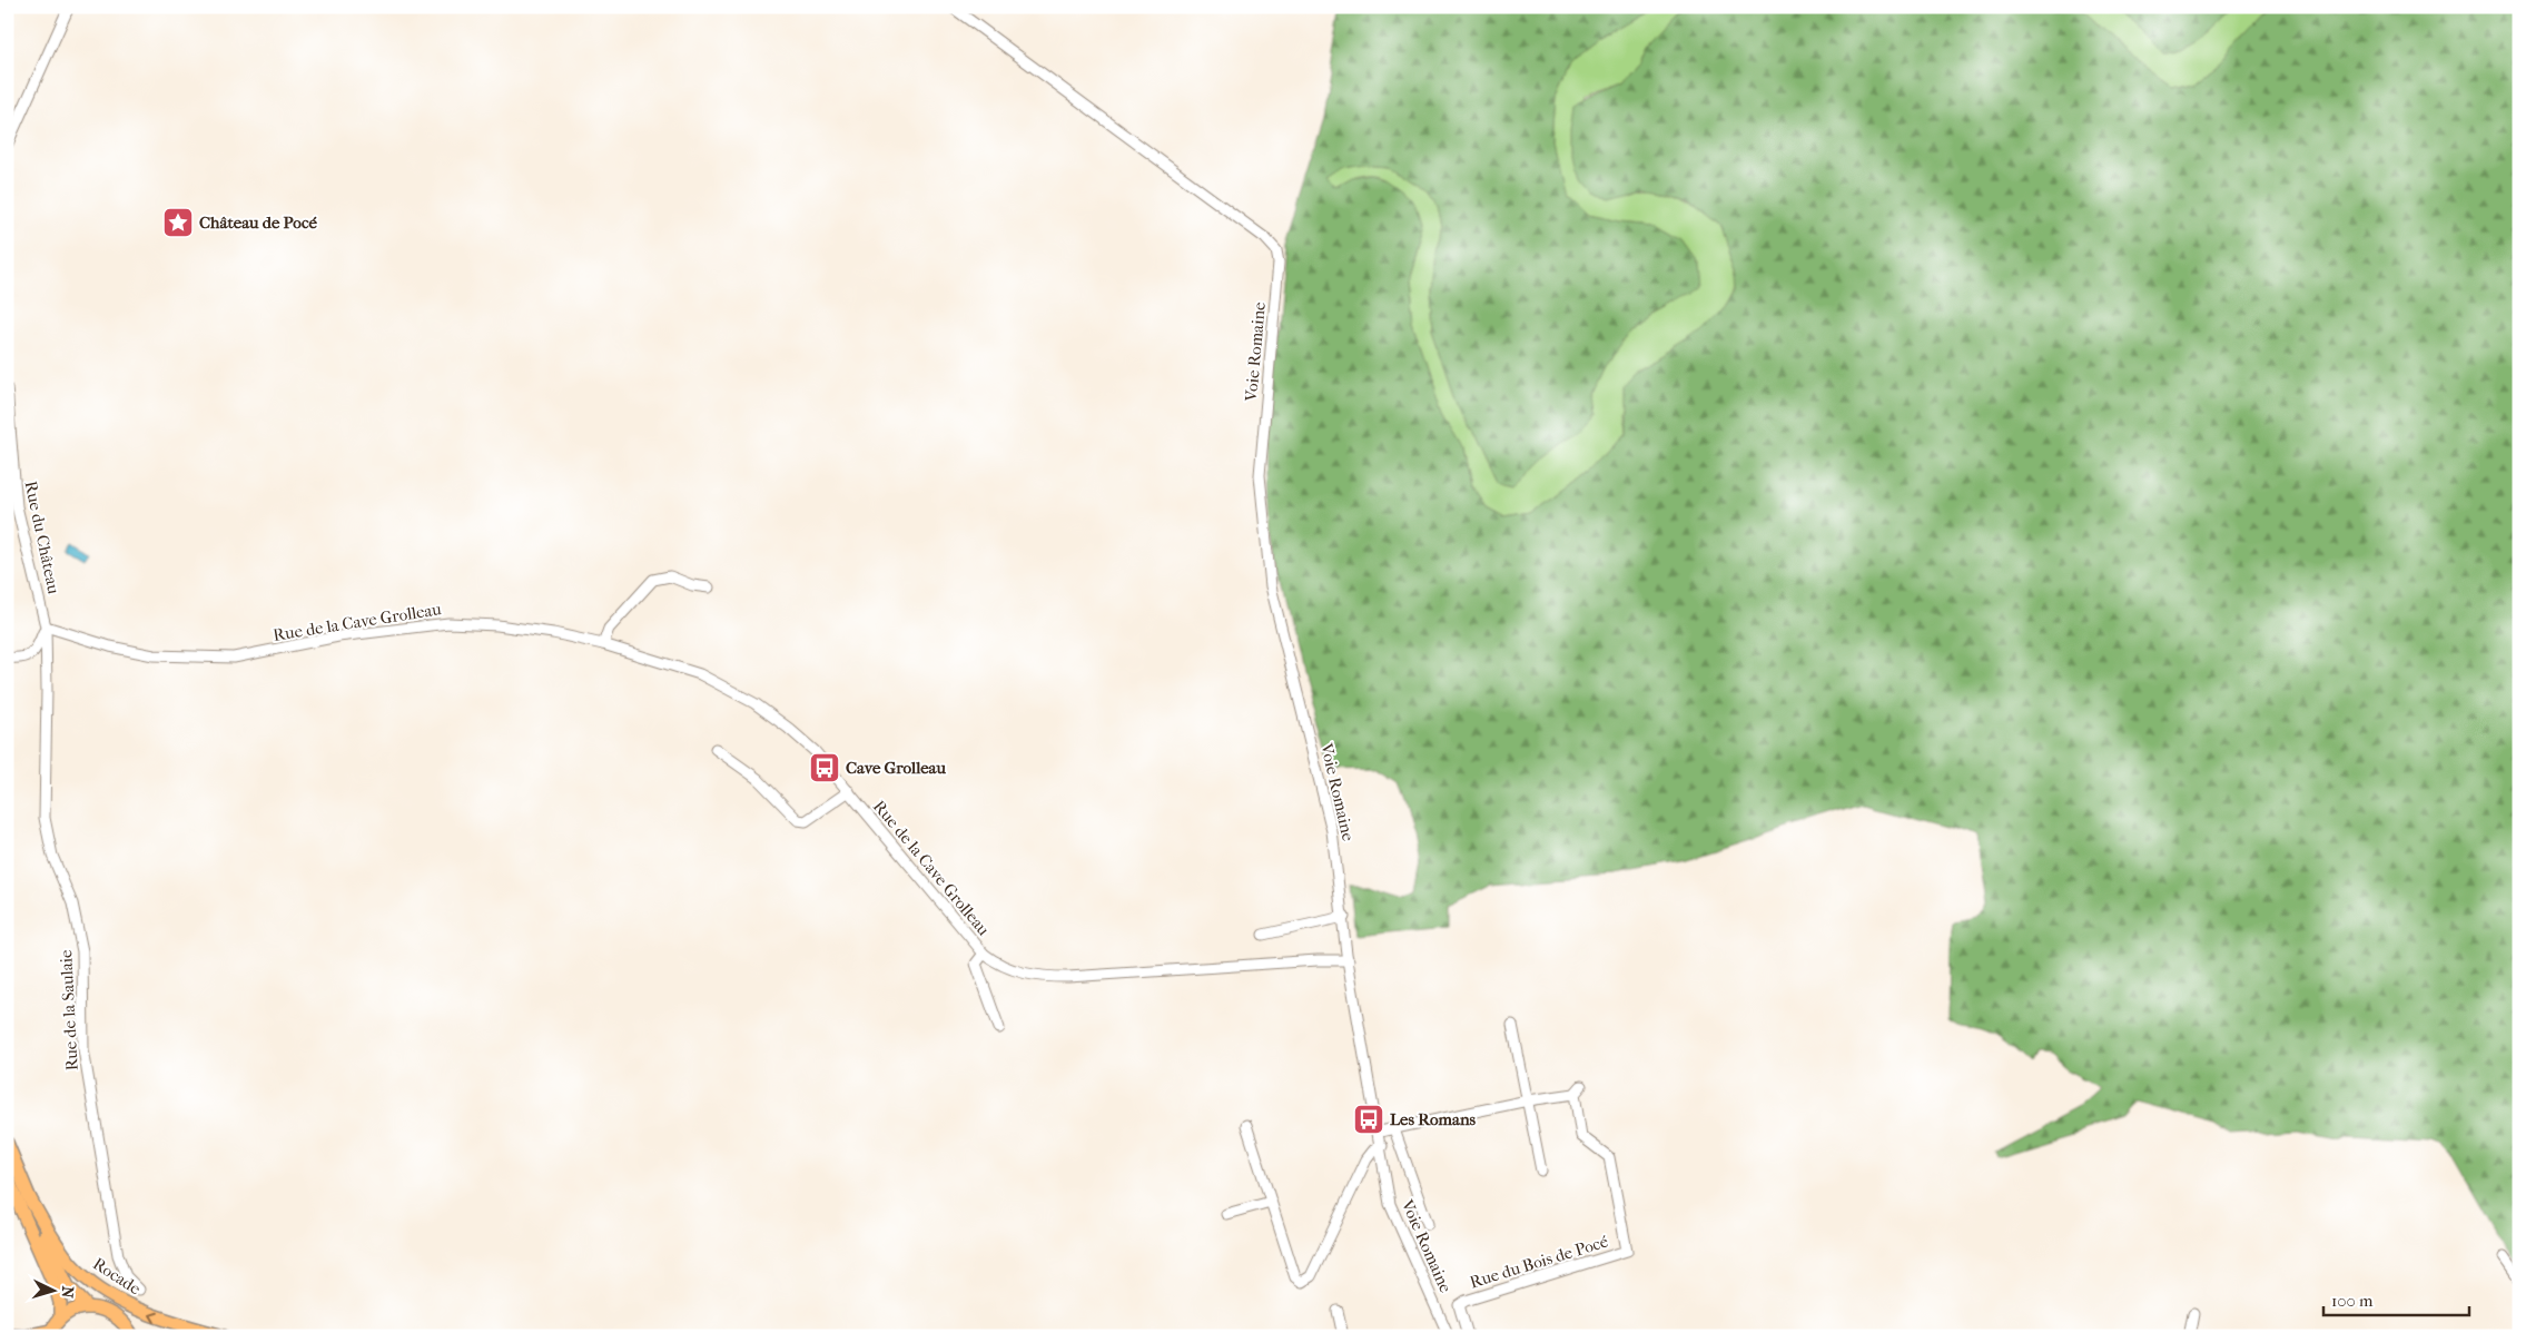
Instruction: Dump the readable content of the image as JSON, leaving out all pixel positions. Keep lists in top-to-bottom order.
{
  "streets": {
    "main road": ["Rocade"],
    "street": [
      "Voie Romaine",
      "Rue du Château",
      "Rue de la Cave Grolleau",
      "Rue de la Saulaie",
      "Rue du Bois de Pocé"
    ]
  },
  "crossings": [
    ["Voie Romaine", "Rue de la Cave Grolleau"],
    ["Rue du Château", "Rue de la Cave Grolleau"],
    ["Rue du Château", "Rue de la Saulaie"],
    ["Rue de la Cave Grolleau", "Rue de la Saulaie"]
  ],
  "one_way": ["Rocade"],
  "places": {
    "place": ["Château de Pocé"],
    "bus stop": ["Cave Grolleau", "Les Romans"]
  },
  "scale_bar": "100 m",
  "north": "right"
}
